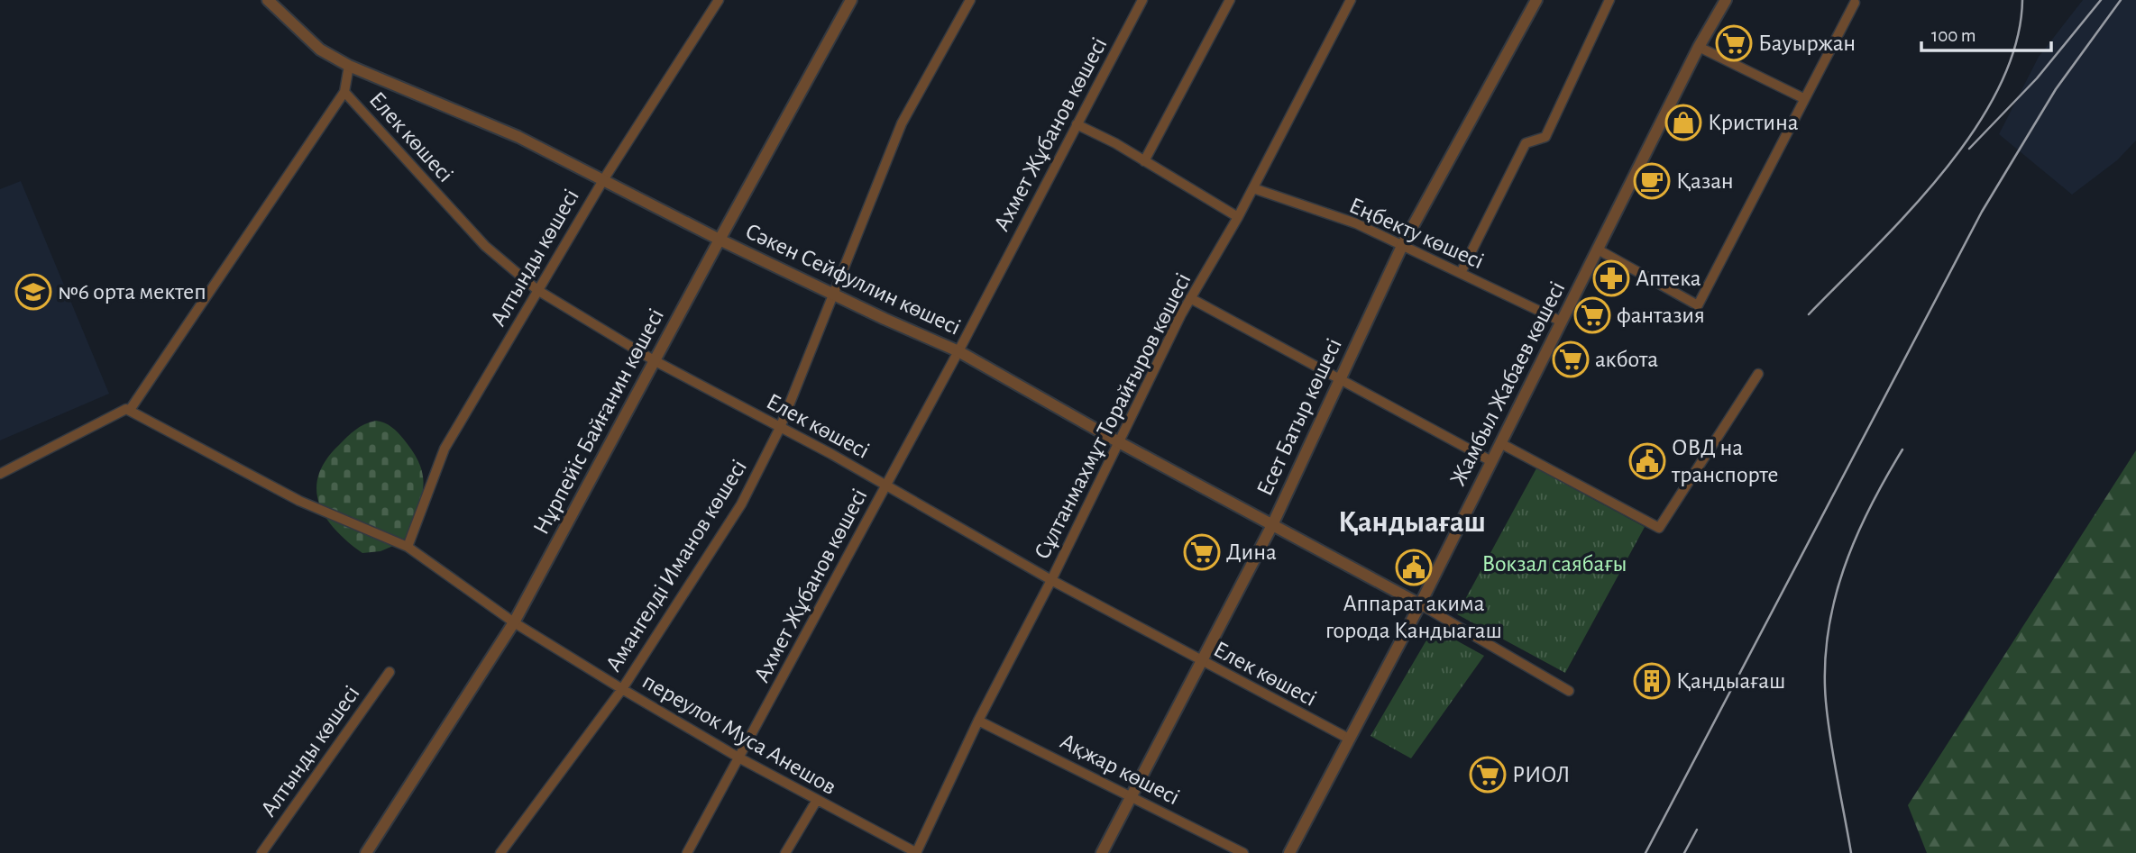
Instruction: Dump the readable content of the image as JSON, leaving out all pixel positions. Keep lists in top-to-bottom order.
{
  "streets": {
    "street": [
      "Ахмет Жұбанов көшесі",
      "Елек көшесі",
      "Еңбекту көшесі",
      "Алтынды көшесі",
      "Сәкен Сейфуллин көшесі",
      "Жамбыл Жабаев көшесі",
      "Сұлтанмахмұт Торайғыров көшесі",
      "Есет Батыр көшесі",
      "Нұрпейіс Байғанин көшесі",
      "Амангелді Иманов көшесі",
      "переулок Муса Анешов",
      "Ақжар көшесі"
    ]
  },
  "crossings": [
    ["Ахмет Жұбанов көшесі", "Елек көшесі"],
    ["Ахмет Жұбанов көшесі", "Сәкен Сейфуллин көшесі"],
    ["Ахмет Жұбанов көшесі", "переулок Муса Анешов"],
    ["Елек көшесі", "Алтынды көшесі"],
    ["Елек көшесі", "Сәкен Сейфуллин көшесі"],
    ["Елек көшесі", "Жамбыл Жабаев көшесі"],
    ["Елек көшесі", "Сұлтанмахмұт Торайғыров көшесі"],
    ["Елек көшесі", "Есет Батыр көшесі"],
    ["Елек көшесі", "Нұрпейіс Байғанин көшесі"],
    ["Елек көшесі", "Амангелді Иманов көшесі"],
    ["Еңбекту көшесі", "Жамбыл Жабаев көшесі"],
    ["Еңбекту көшесі", "Сұлтанмахмұт Торайғыров көшесі"],
    ["Еңбекту көшесі", "Есет Батыр көшесі"],
    ["Алтынды көшесі", "Сәкен Сейфуллин көшесі"],
    ["Алтынды көшесі", "переулок Муса Анешов"],
    ["Сәкен Сейфуллин көшесі", "Жамбыл Жабаев көшесі"],
    ["Сәкен Сейфуллин көшесі", "Сұлтанмахмұт Торайғыров көшесі"],
    ["Сәкен Сейфуллин көшесі", "Есет Батыр көшесі"],
    ["Сәкен Сейфуллин көшесі", "Нұрпейіс Байғанин көшесі"],
    ["Сәкен Сейфуллин көшесі", "Амангелді Иманов көшесі"],
    ["Сұлтанмахмұт Торайғыров көшесі", "переулок Муса Анешов"],
    ["Сұлтанмахмұт Торайғыров көшесі", "Ақжар көшесі"],
    ["Есет Батыр көшесі", "Ақжар көшесі"],
    ["Нұрпейіс Байғанин көшесі", "переулок Муса Анешов"],
    ["Амангелді Иманов көшесі", "переулок Муса Анешов"]
  ],
  "districts": ["Қандыағаш"],
  "parks": ["Вокзал саябағы"],
  "places": {
    "supermarket": [
      "Бауыржан",
      "фантазия",
      "акбота",
      "Дина",
      "РИОЛ"
    ],
    "shop": ["Кристина"],
    "cafe": ["Қазан"],
    "pharmacy": ["Аптека"],
    "school or university": ["№6 орта мектеп"],
    "public building": ["ОВД на транспорте", "Аппарат акима города Кандыагаш"],
    "building": ["Қандыағаш"]
  },
  "scale_bar": "100 m"
}
